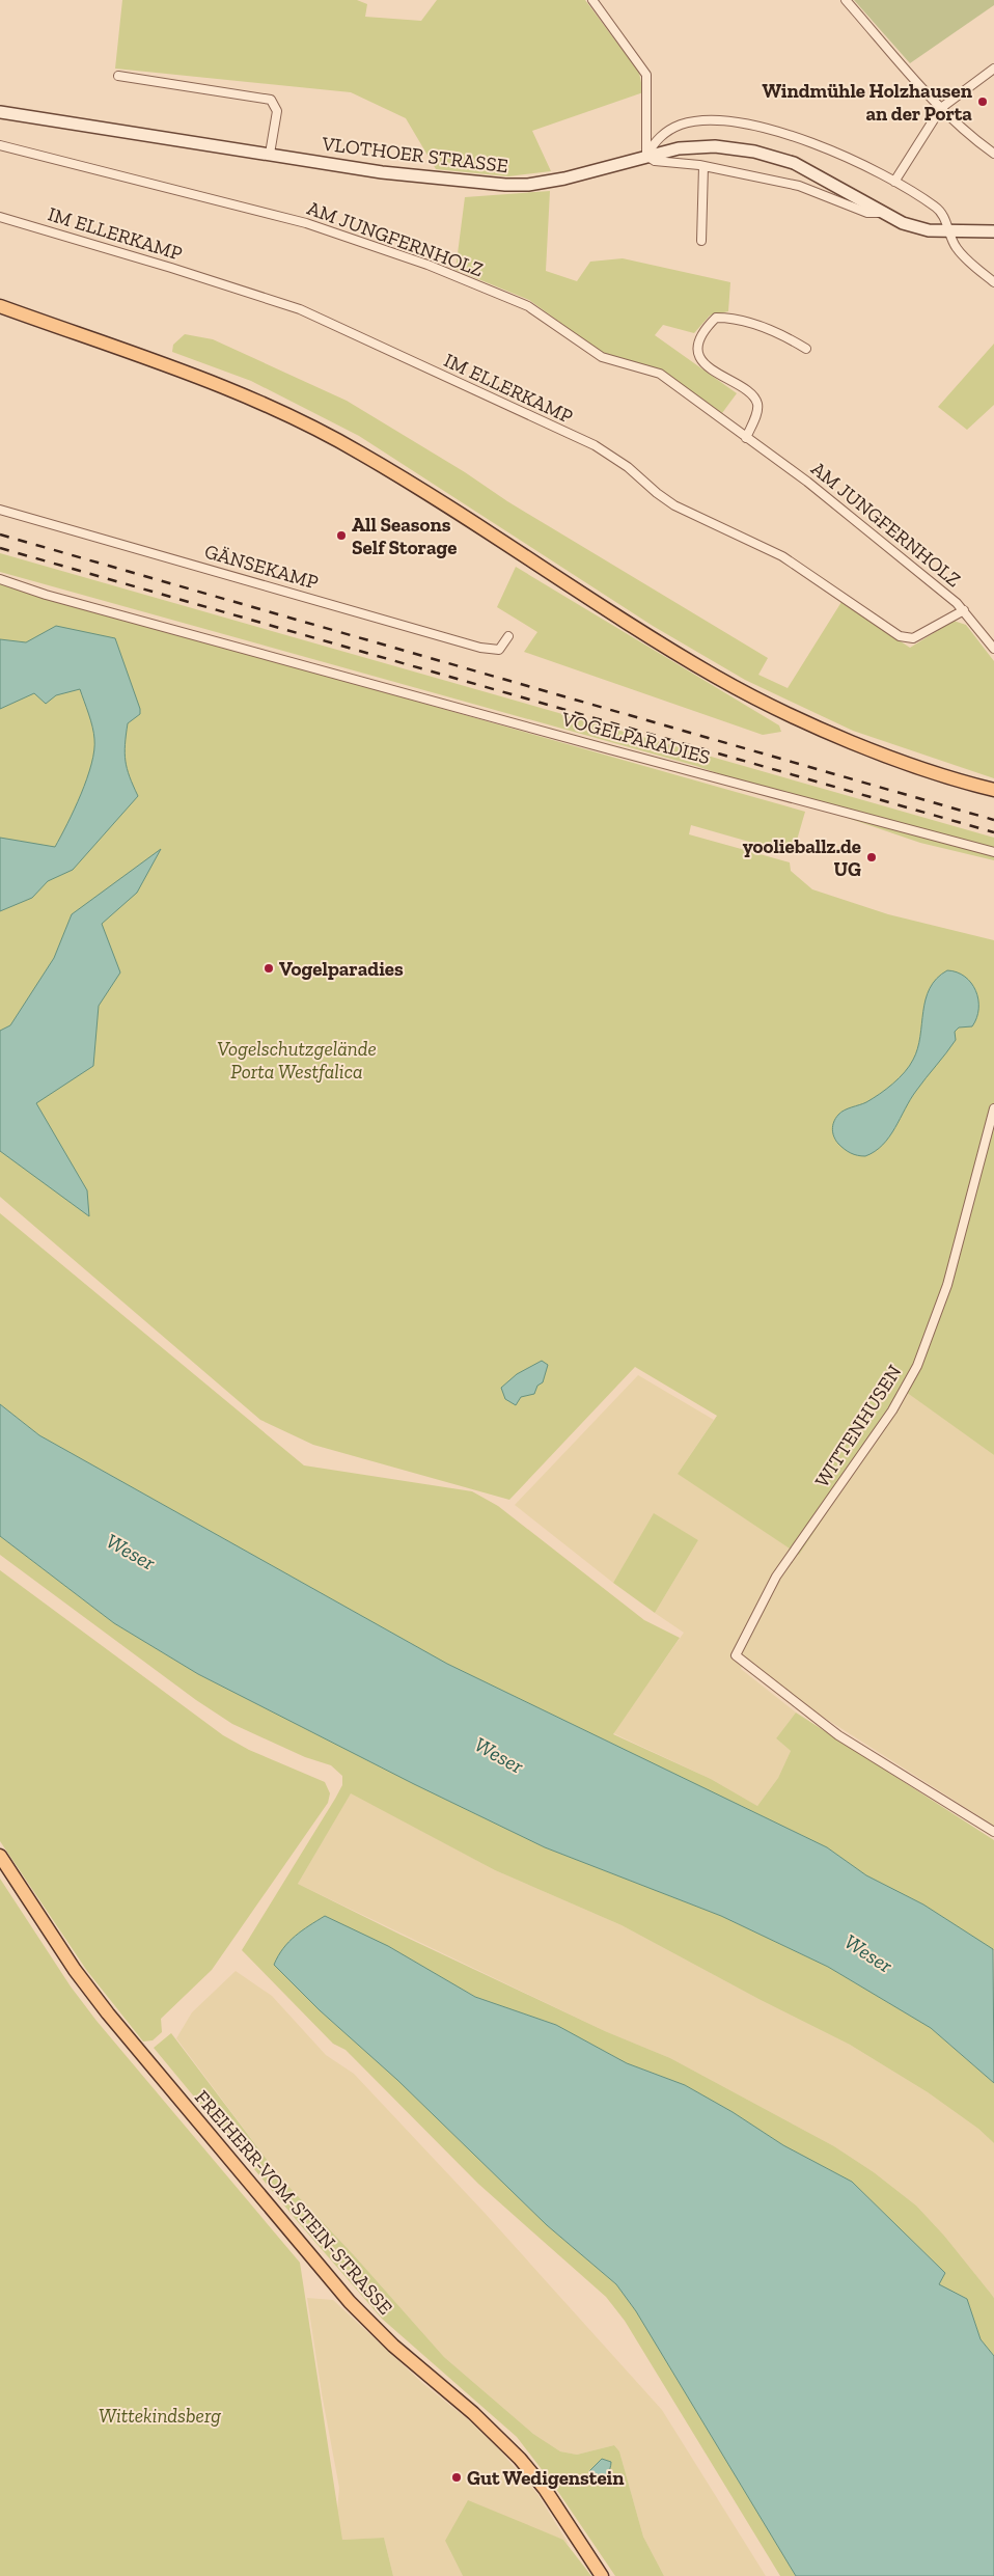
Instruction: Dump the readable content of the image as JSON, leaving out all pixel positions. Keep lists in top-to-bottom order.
{
  "streets": {
    "main road": ["FREIHERR-VOM-STEIN-STRASSE"],
    "street": [
      "VLOTHOER STRASSE",
      "IM ELLERKAMP",
      "AM JUNGFERNHOLZ",
      "GÄNSEKAMP",
      "VOGELPARADIES",
      "WITTENHUSEN"
    ]
  },
  "crossings": [
    ["IM ELLERKAMP", "AM JUNGFERNHOLZ"]
  ],
  "water": ["Weser"],
  "parks": ["Vogelschutzgelände Porta Westfalica", "Wittekindsberg"],
  "places": [
    "Windmühle Holzhausen an der Porta",
    "All Seasons Self Storage",
    "yoolieballz.de UG",
    "Vogelparadies",
    "Gut Wedigenstein"
  ]
}
